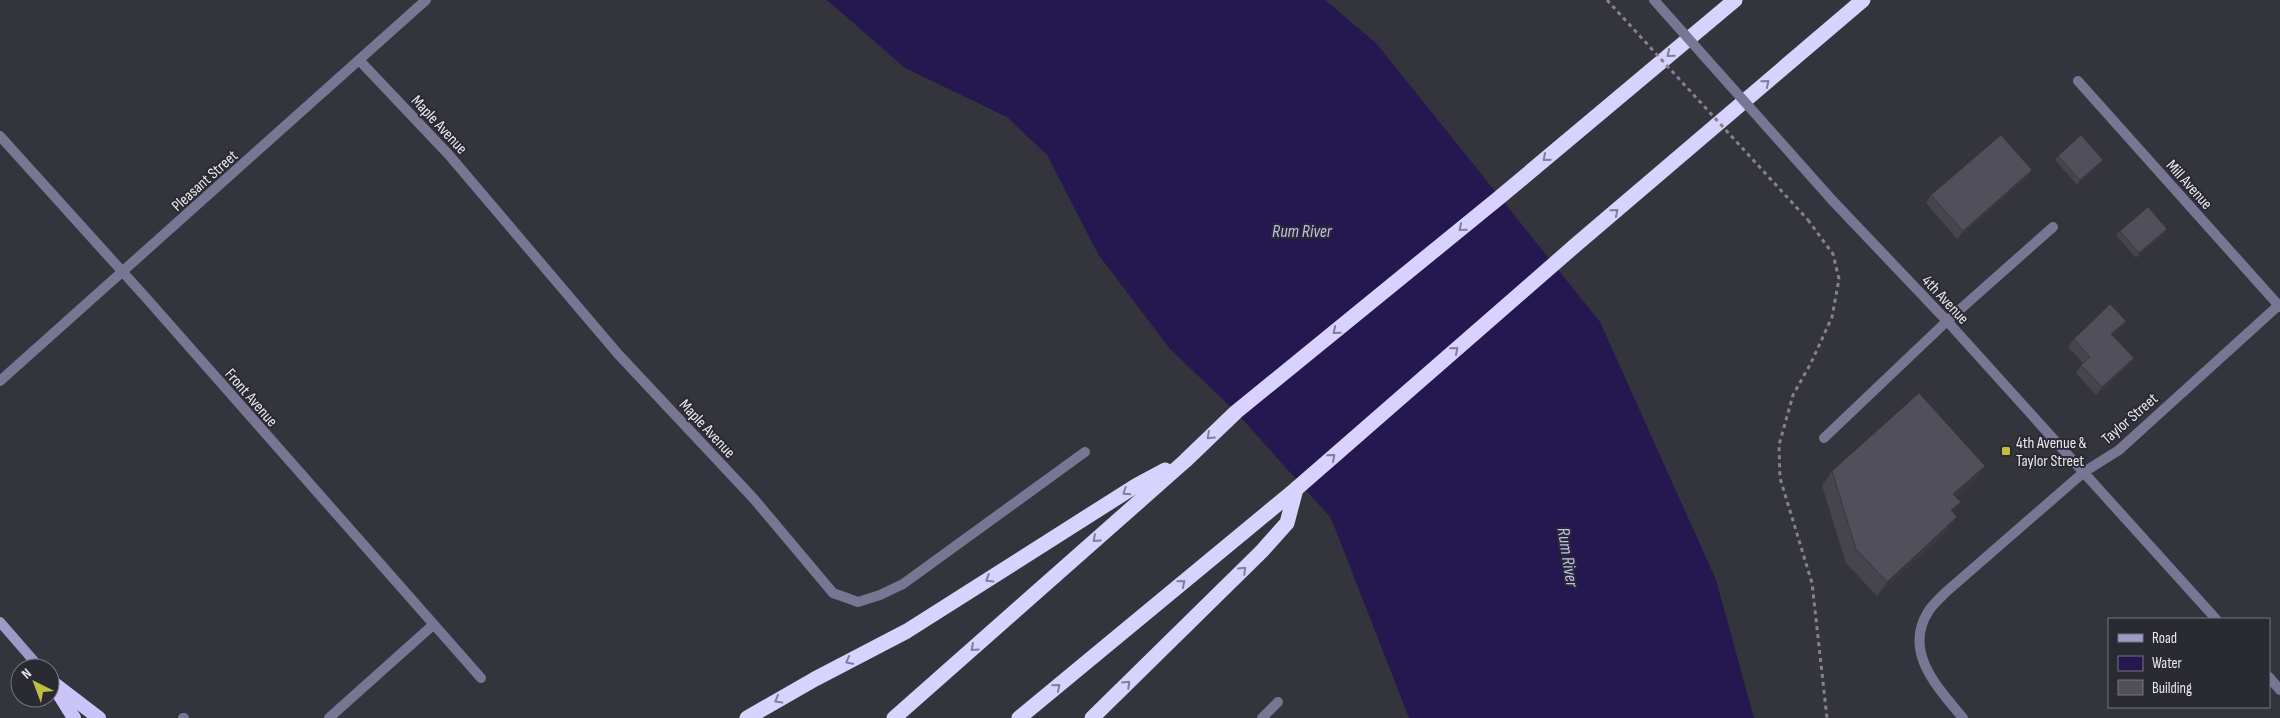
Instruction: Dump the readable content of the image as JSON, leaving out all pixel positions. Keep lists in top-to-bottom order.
{
  "streets": {
    "street": [
      "Maple Avenue",
      "Pleasant Street",
      "Mill Avenue",
      "4th Avenue",
      "Front Avenue",
      "Taylor Street"
    ]
  },
  "crossings": [
    ["Maple Avenue", "Pleasant Street"],
    ["Pleasant Street", "Front Avenue"],
    ["Mill Avenue", "Taylor Street"],
    ["4th Avenue", "Taylor Street"]
  ],
  "water": ["Rum River"],
  "places": {
    "transit": ["4th Avenue & Taylor Street"]
  },
  "legend": ["Road", "Water", "Building"],
  "north": "top left"
}
